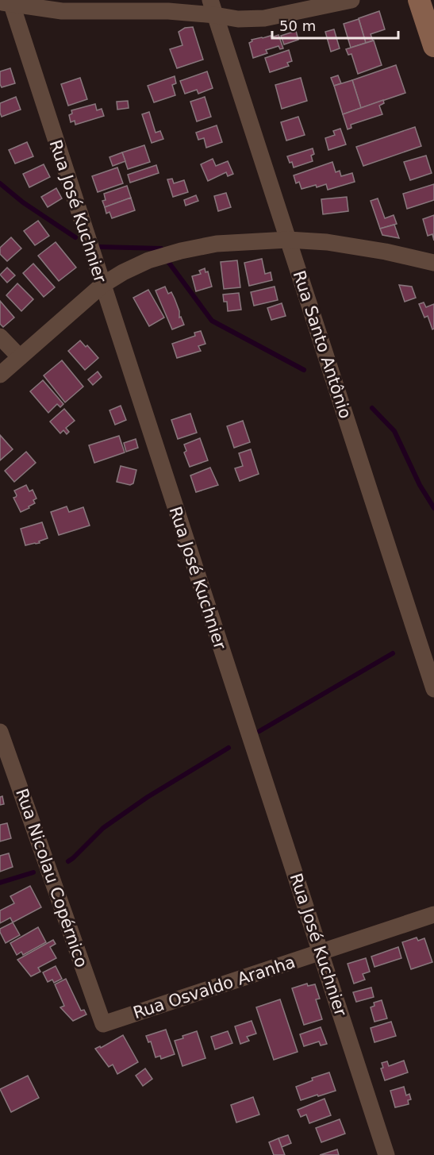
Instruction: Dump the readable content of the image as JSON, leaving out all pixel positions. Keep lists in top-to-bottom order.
{
  "streets": {
    "street": [
      "Rua José Kuchnier",
      "Rua Santo Antônio",
      "Rua Nicolau Copérnico",
      "Rua Osvaldo Aranha"
    ]
  },
  "crossings": [
    ["Rua José Kuchnier", "Rua Osvaldo Aranha"],
    ["Rua Nicolau Copérnico", "Rua Osvaldo Aranha"]
  ],
  "scale_bar": "50 m"
}
